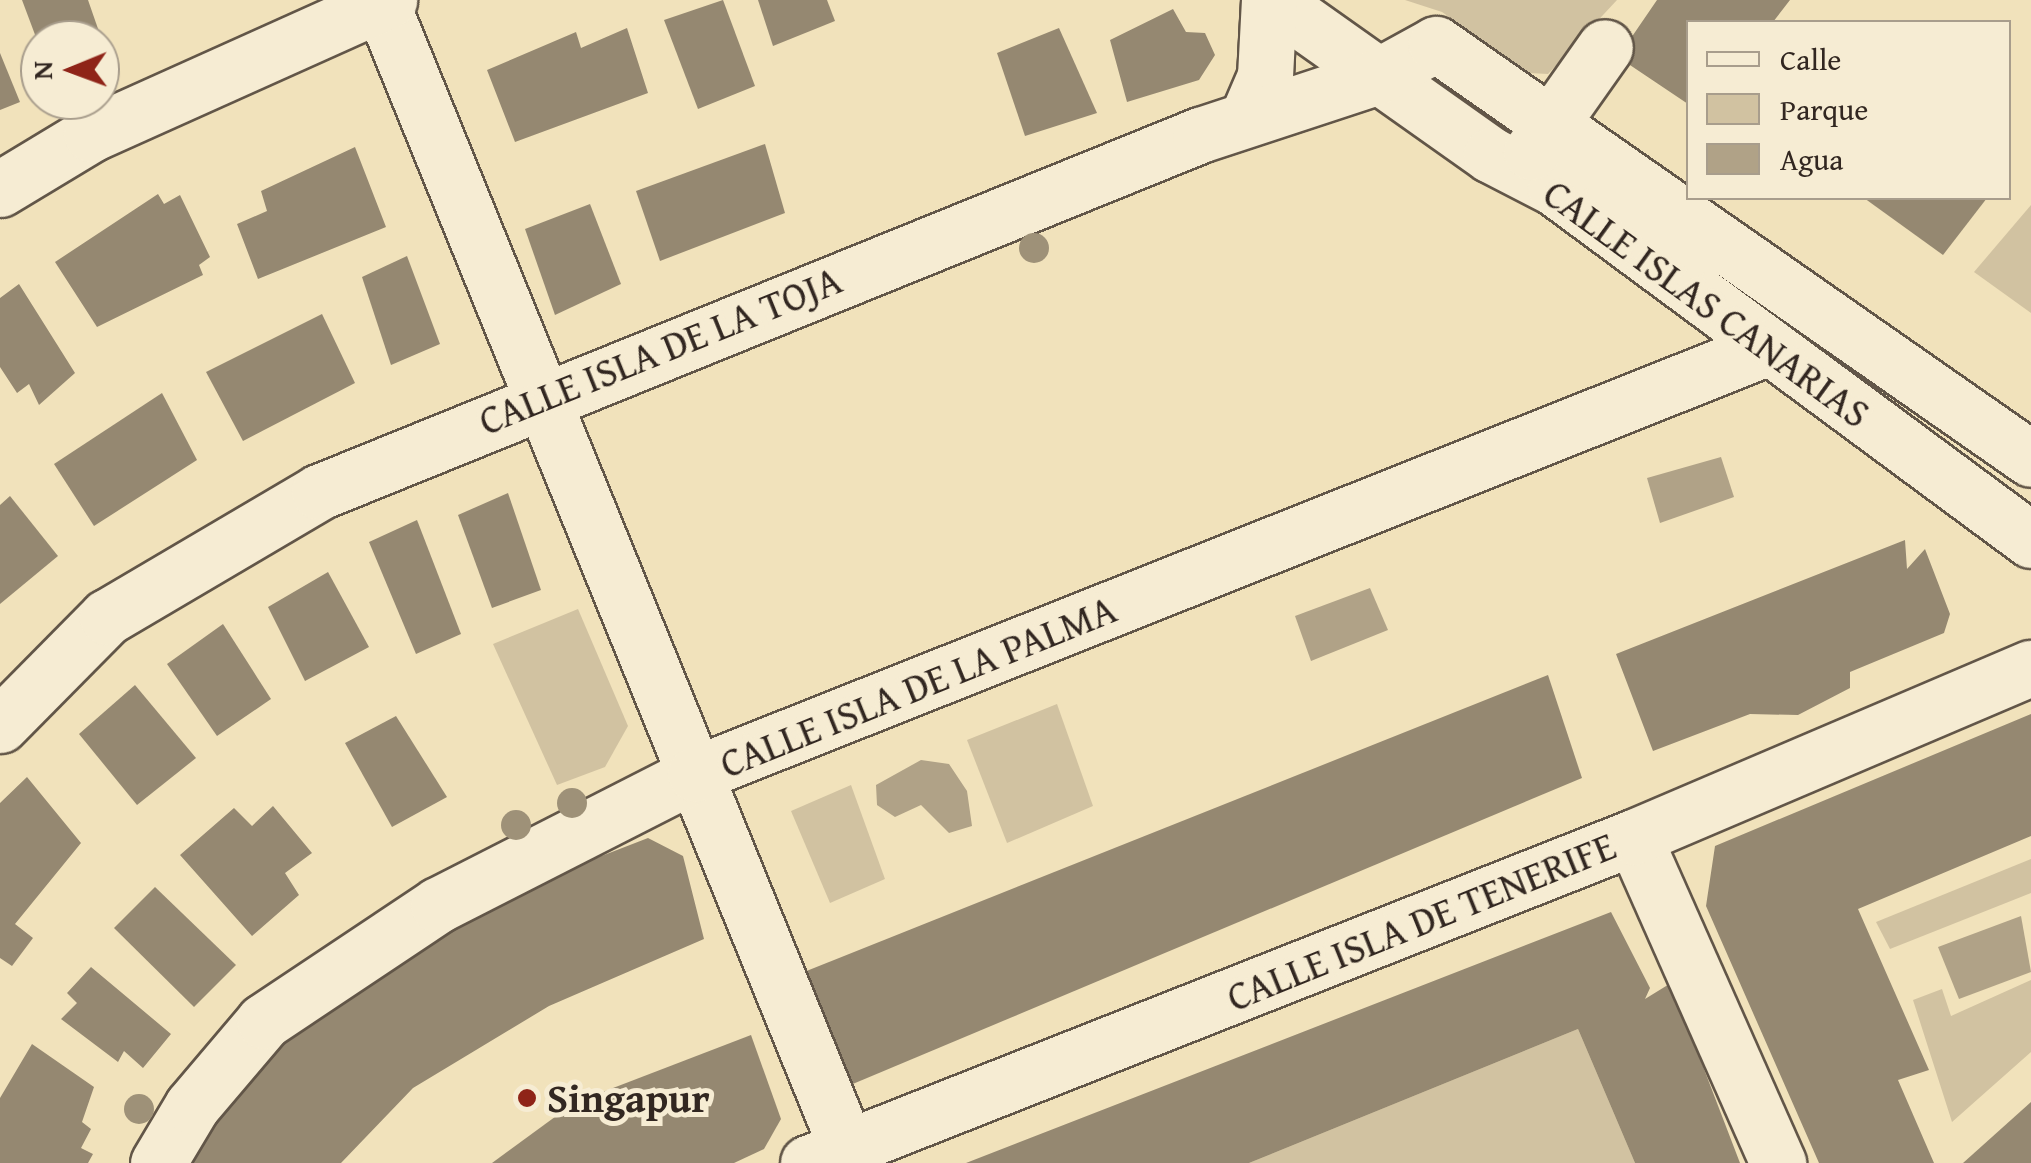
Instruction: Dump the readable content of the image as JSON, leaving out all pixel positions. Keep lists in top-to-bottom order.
{
  "streets": {
    "street": [
      "CALLE ISLAS CANARIAS",
      "CALLE ISLA DE LA TOJA",
      "CALLE ISLA DE LA PALMA",
      "CALLE ISLA DE TENERIFE"
    ]
  },
  "crossings": [
    ["CALLE ISLAS CANARIAS", "CALLE ISLA DE LA TOJA"],
    ["CALLE ISLAS CANARIAS", "CALLE ISLA DE LA PALMA"]
  ],
  "places": ["Singapur"],
  "legend": ["Calle", "Parque", "Agua"],
  "north": "left"
}
